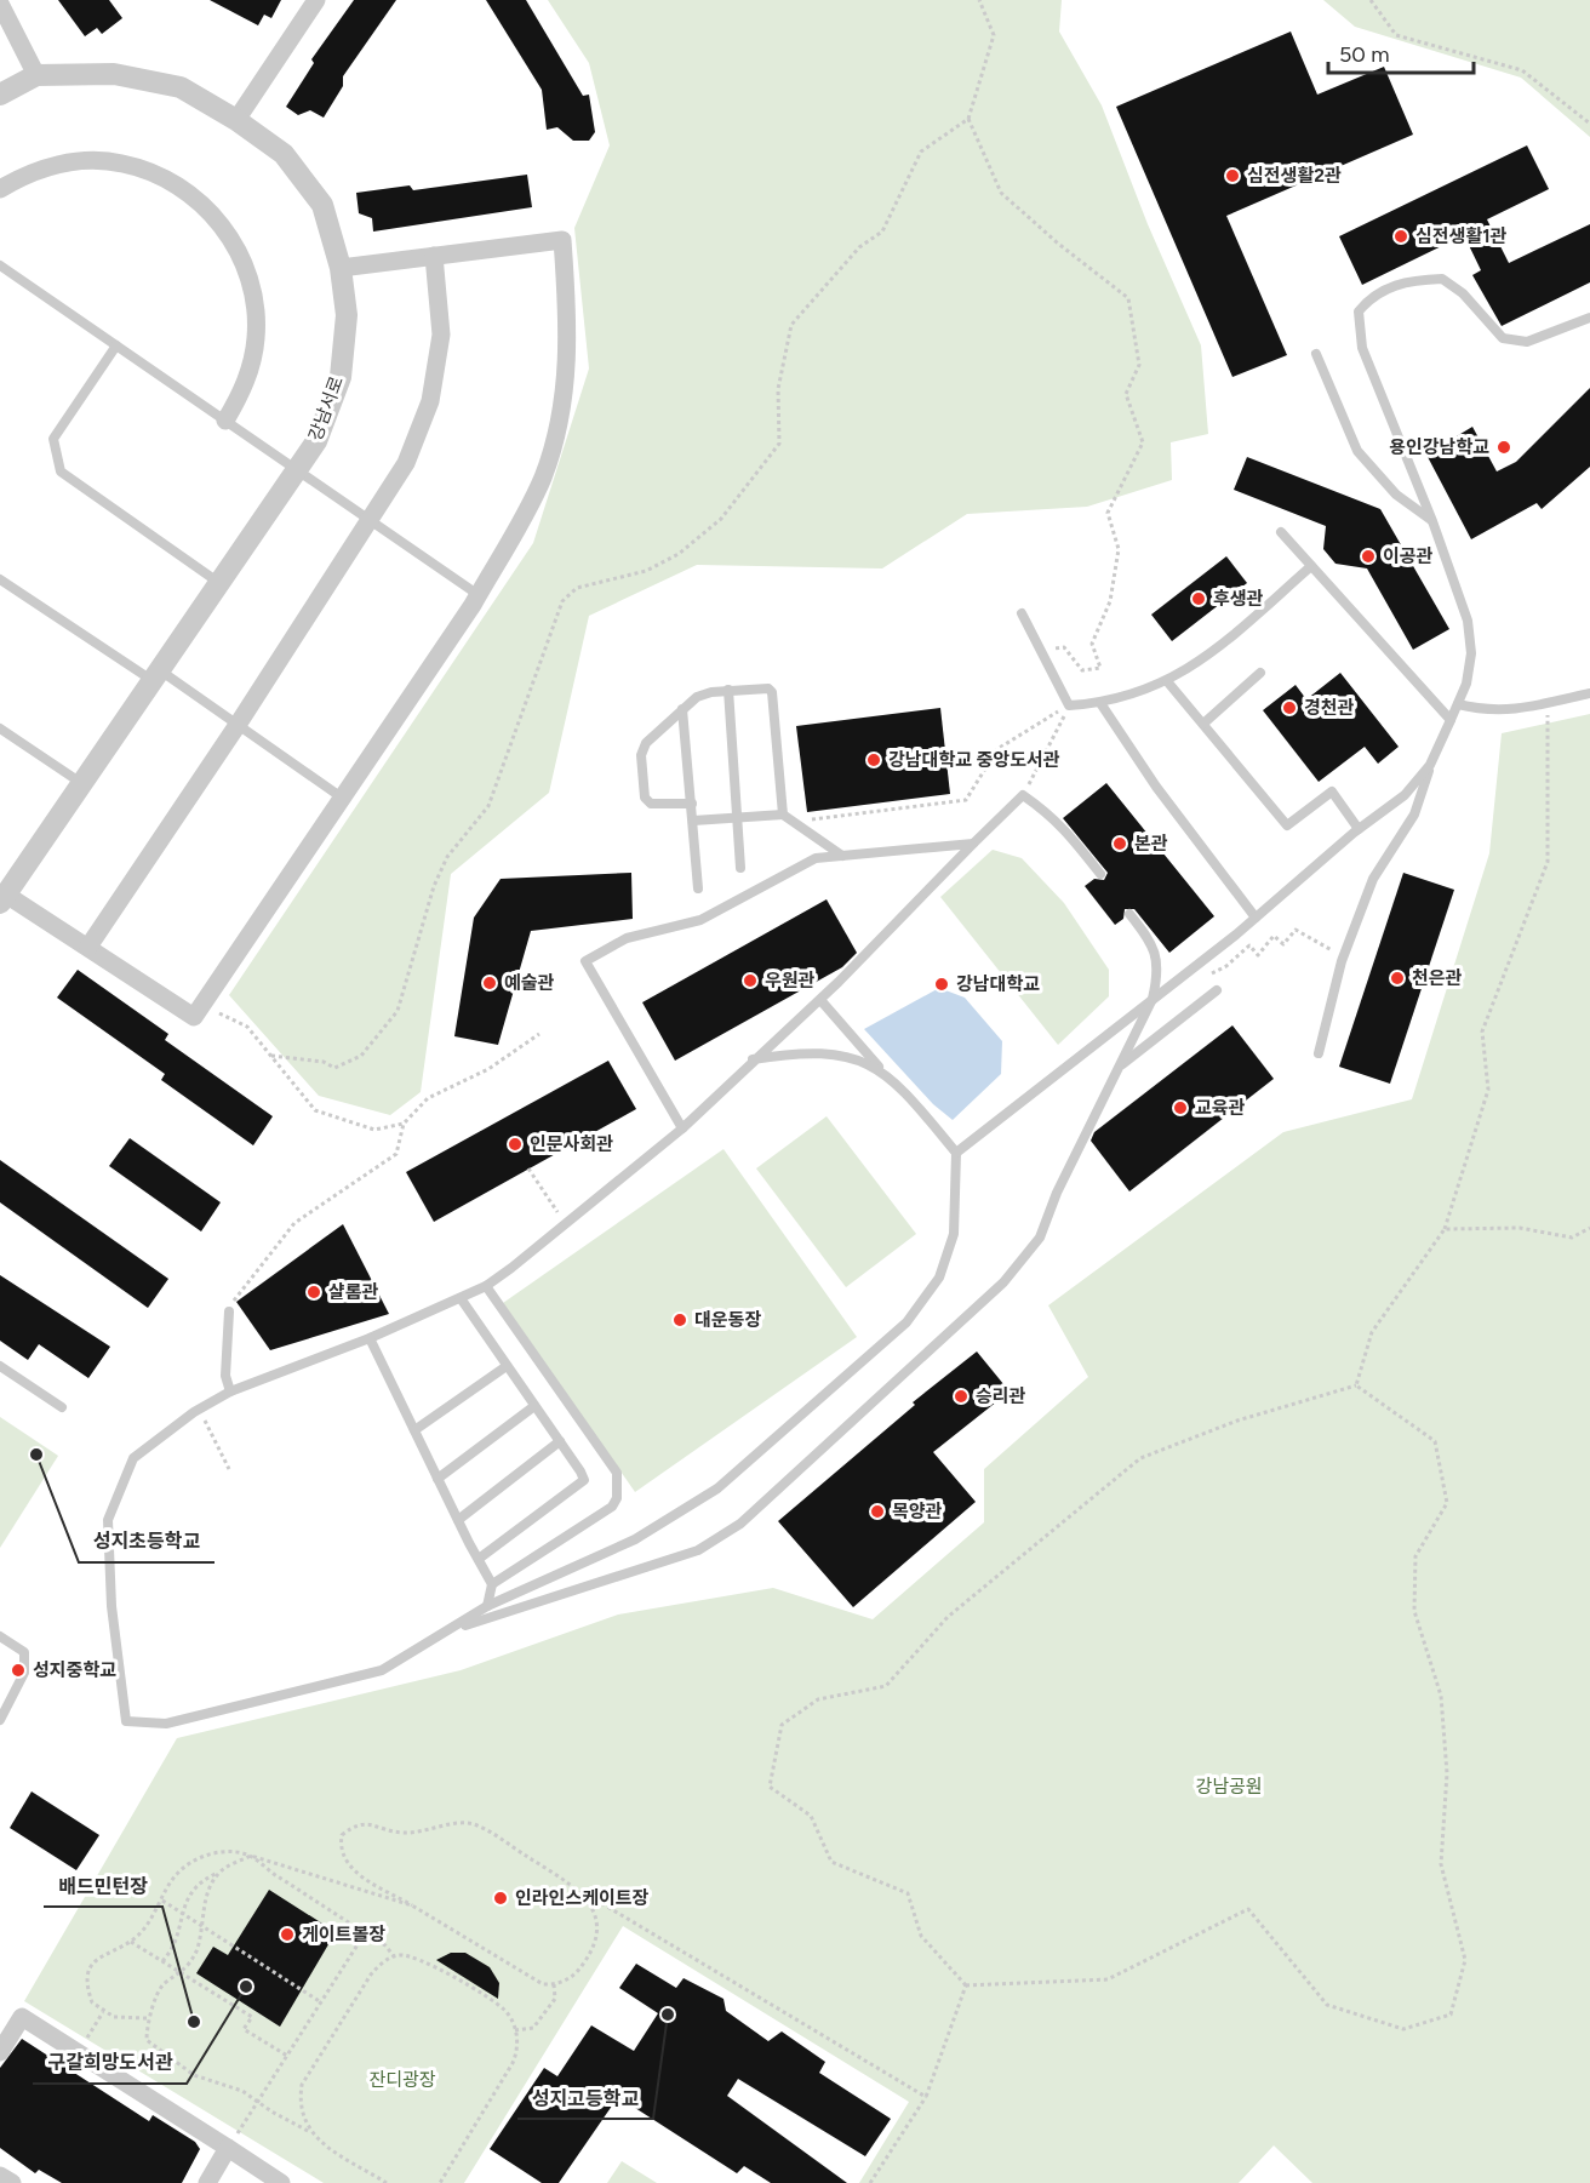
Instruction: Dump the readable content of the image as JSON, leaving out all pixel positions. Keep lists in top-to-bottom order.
{
  "streets": {
    "street": ["강남서로"]
  },
  "parks": ["강남공원", "잔디광장"],
  "places": [
    "심전생활2관",
    "심전생활1관",
    "용인강남학교",
    "이공관",
    "후생관",
    "경천관",
    "강남대학교 중앙도서관",
    "본관",
    "천은관",
    "우원관",
    "예술관",
    "강남대학교",
    "교육관",
    "인문사회관",
    "샬롬관",
    "대운동장",
    "승리관",
    "성지초등학교",
    "목양관",
    "성지중학교",
    "인라인스케이트장",
    "게이트볼장",
    "구갈희망도서관",
    "성지고등학교",
    "배드민턴장"
  ],
  "scale_bar": "50 m"
}
